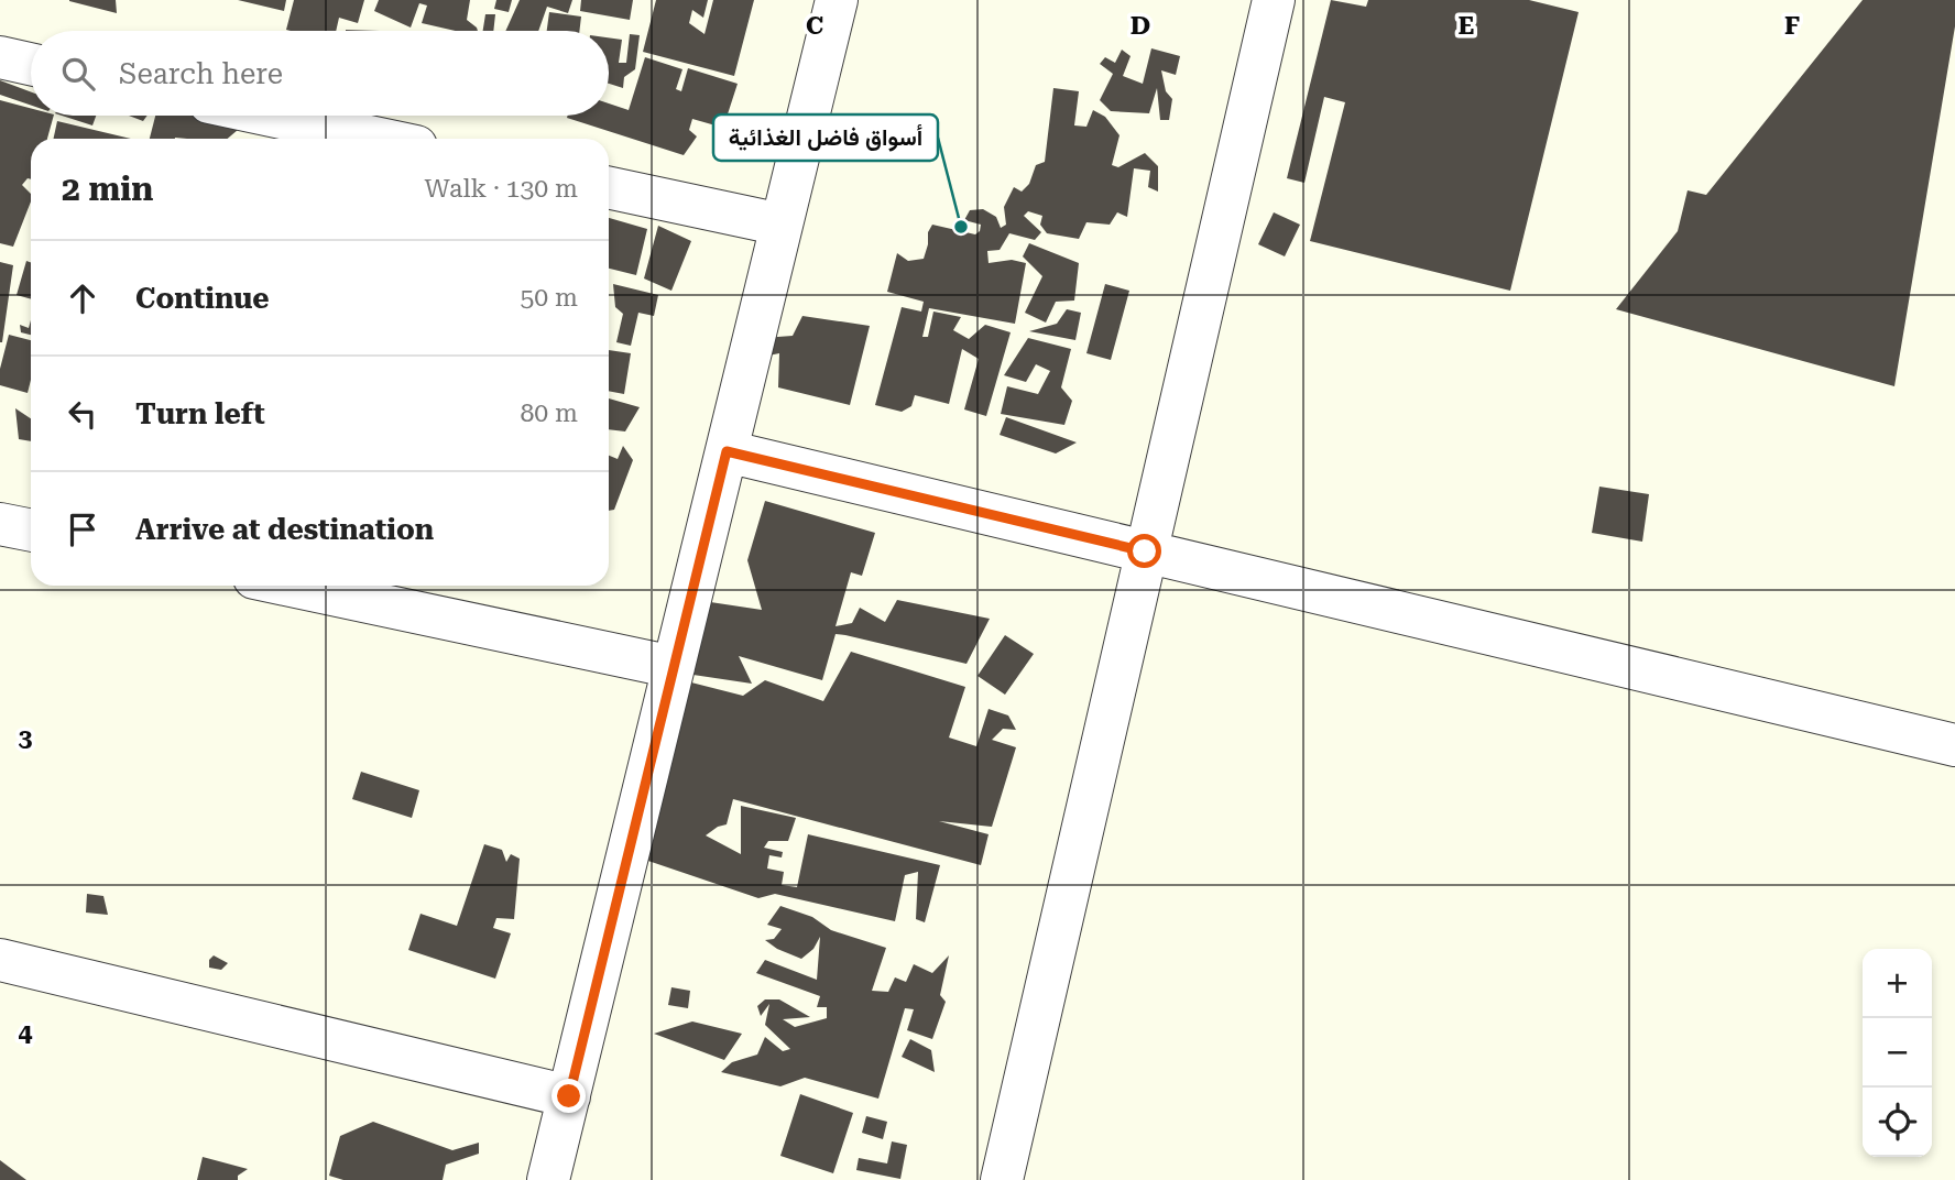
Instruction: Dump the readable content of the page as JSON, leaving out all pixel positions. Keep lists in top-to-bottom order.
{
  "places": ["أسواق فاضل الغذائية"],
  "page": {
    "search": "Search here",
    "heading": ["2 min", "Walk · 130 m"],
    "list": [
      ["Continue", "50 m"],
      ["Turn left", "80 m"],
      "Arrive at destination"
    ],
    "map_buttons": ["+", "−"]
  },
  "grid": {
    "columns": [
      "C",
      "D",
      "E",
      "F"
    ],
    "rows": ["3", "4"]
  }
}
